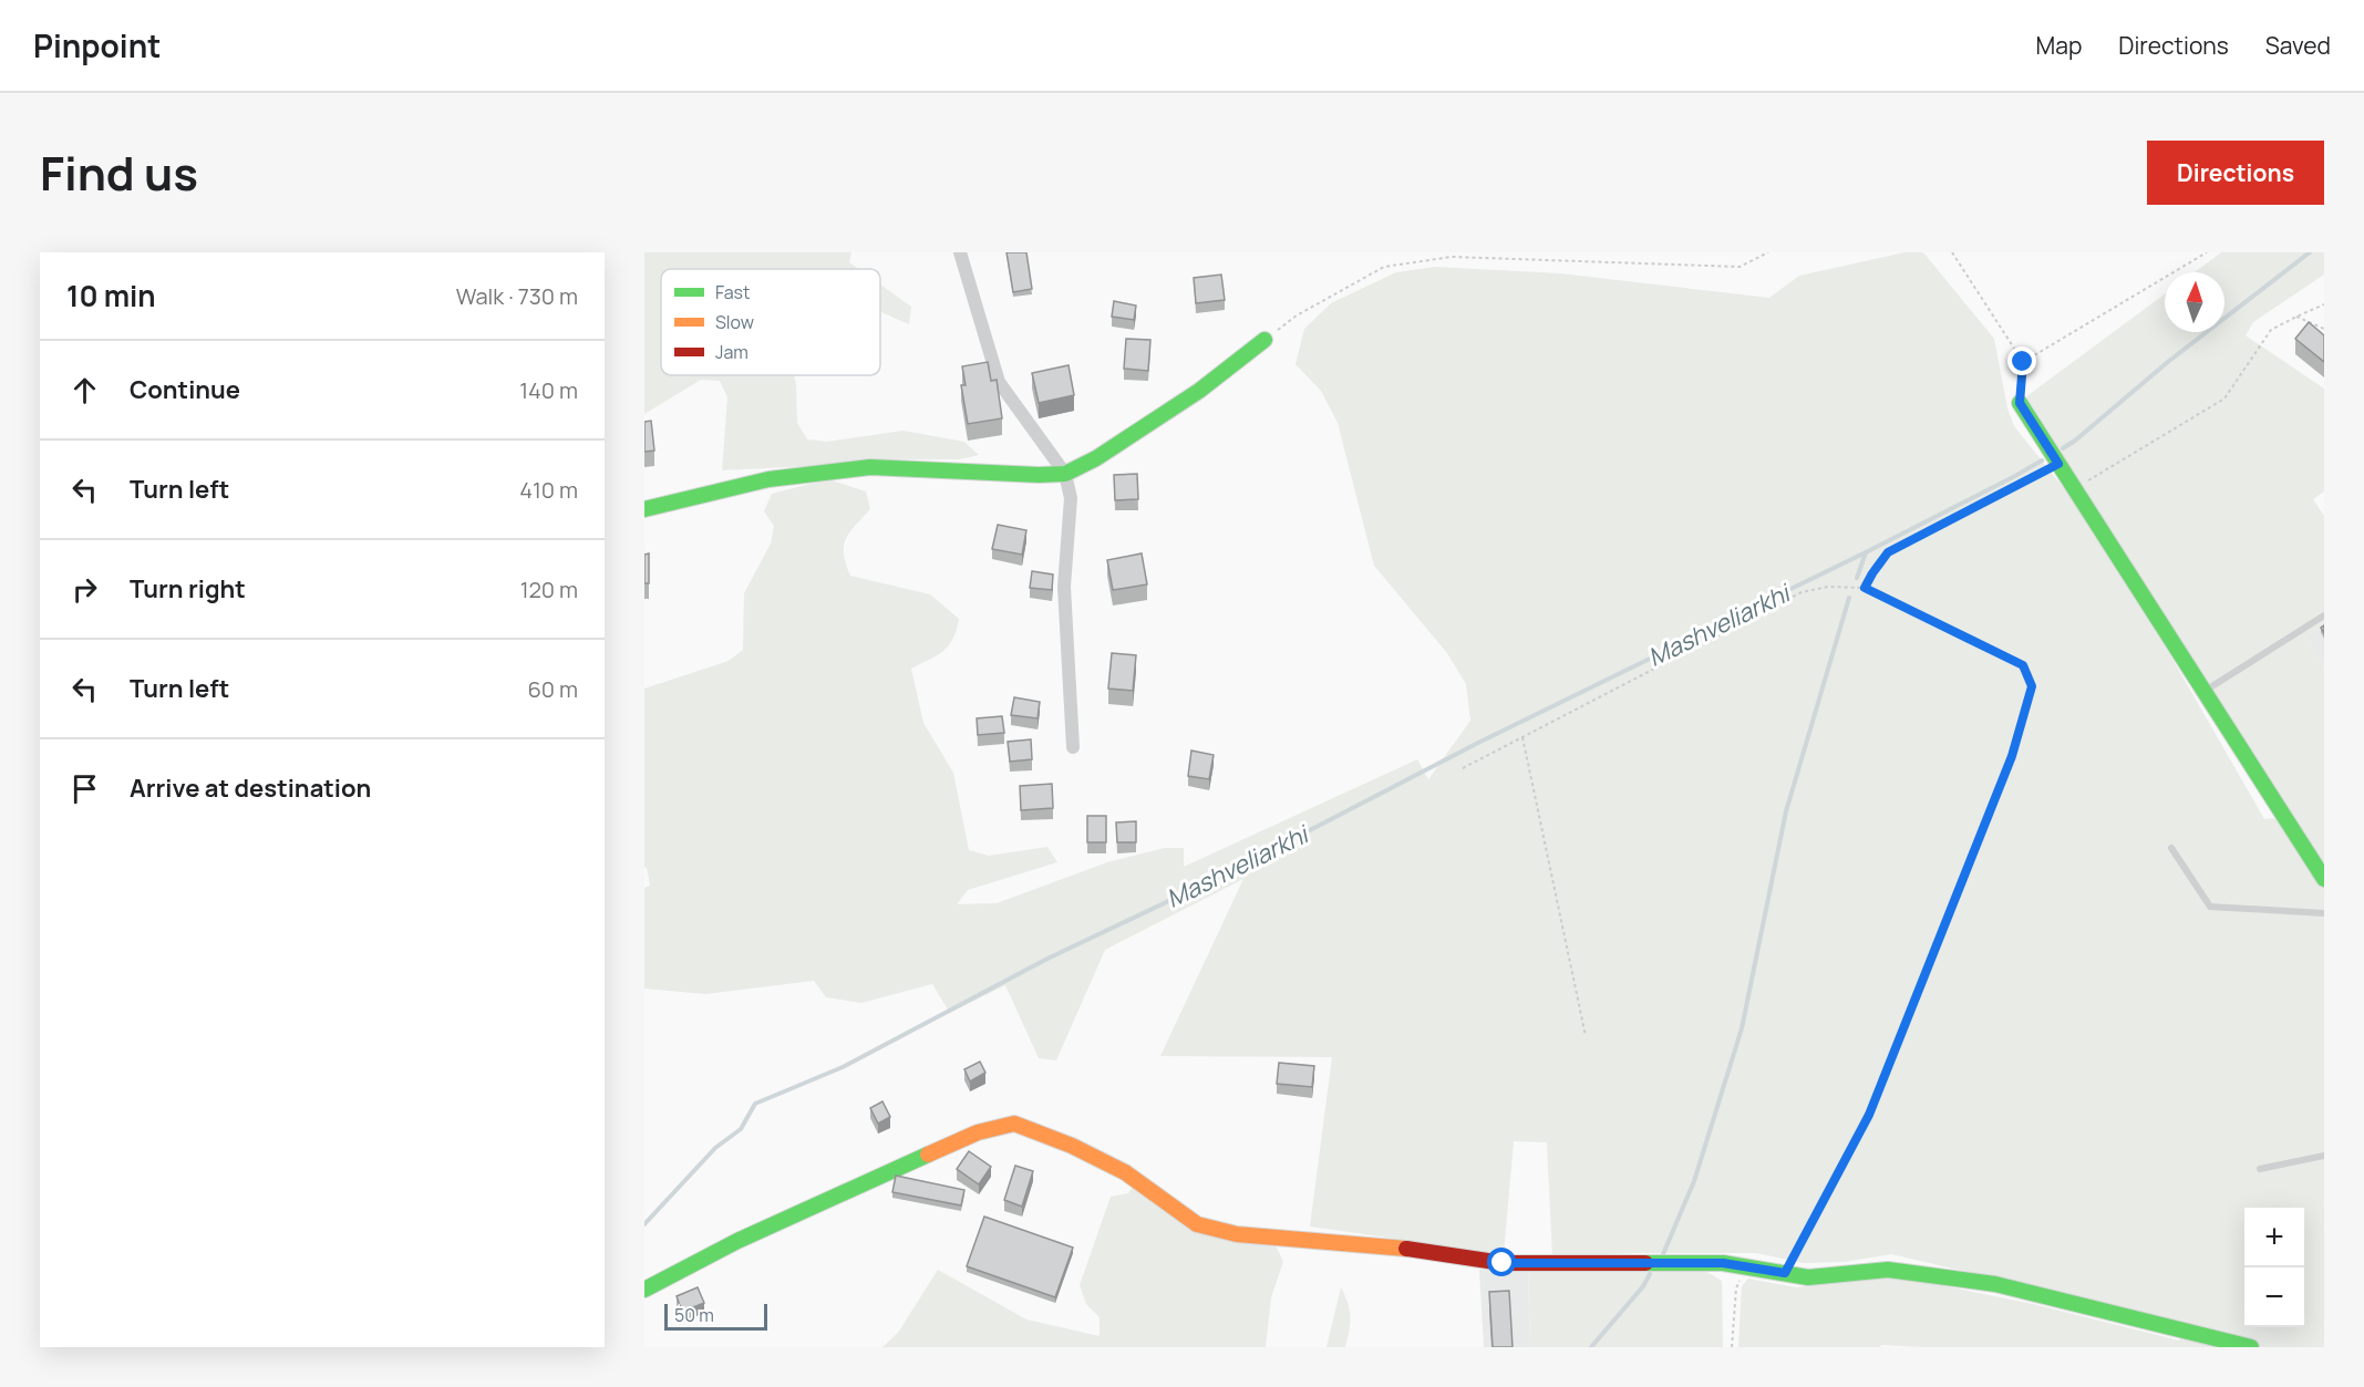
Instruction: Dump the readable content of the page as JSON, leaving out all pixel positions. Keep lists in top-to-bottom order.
{
  "water": ["Mashveliarkhi"],
  "legend": ["Fast", "Slow", "Jam"],
  "scale_bar": "50 m",
  "north": "top",
  "page": {
    "header": "Pinpoint",
    "nav": ["Map", "Directions", "Saved"],
    "title": "Find us",
    "buttons": "Directions",
    "heading": ["10 min", "Walk · 730 m"],
    "list": [
      ["Continue", "140 m"],
      ["Turn left", "410 m"],
      ["Turn right", "120 m"],
      ["Turn left", "60 m"],
      "Arrive at destination"
    ],
    "map_buttons": ["+", "−"],
    "scale": "50 m"
  }
}
